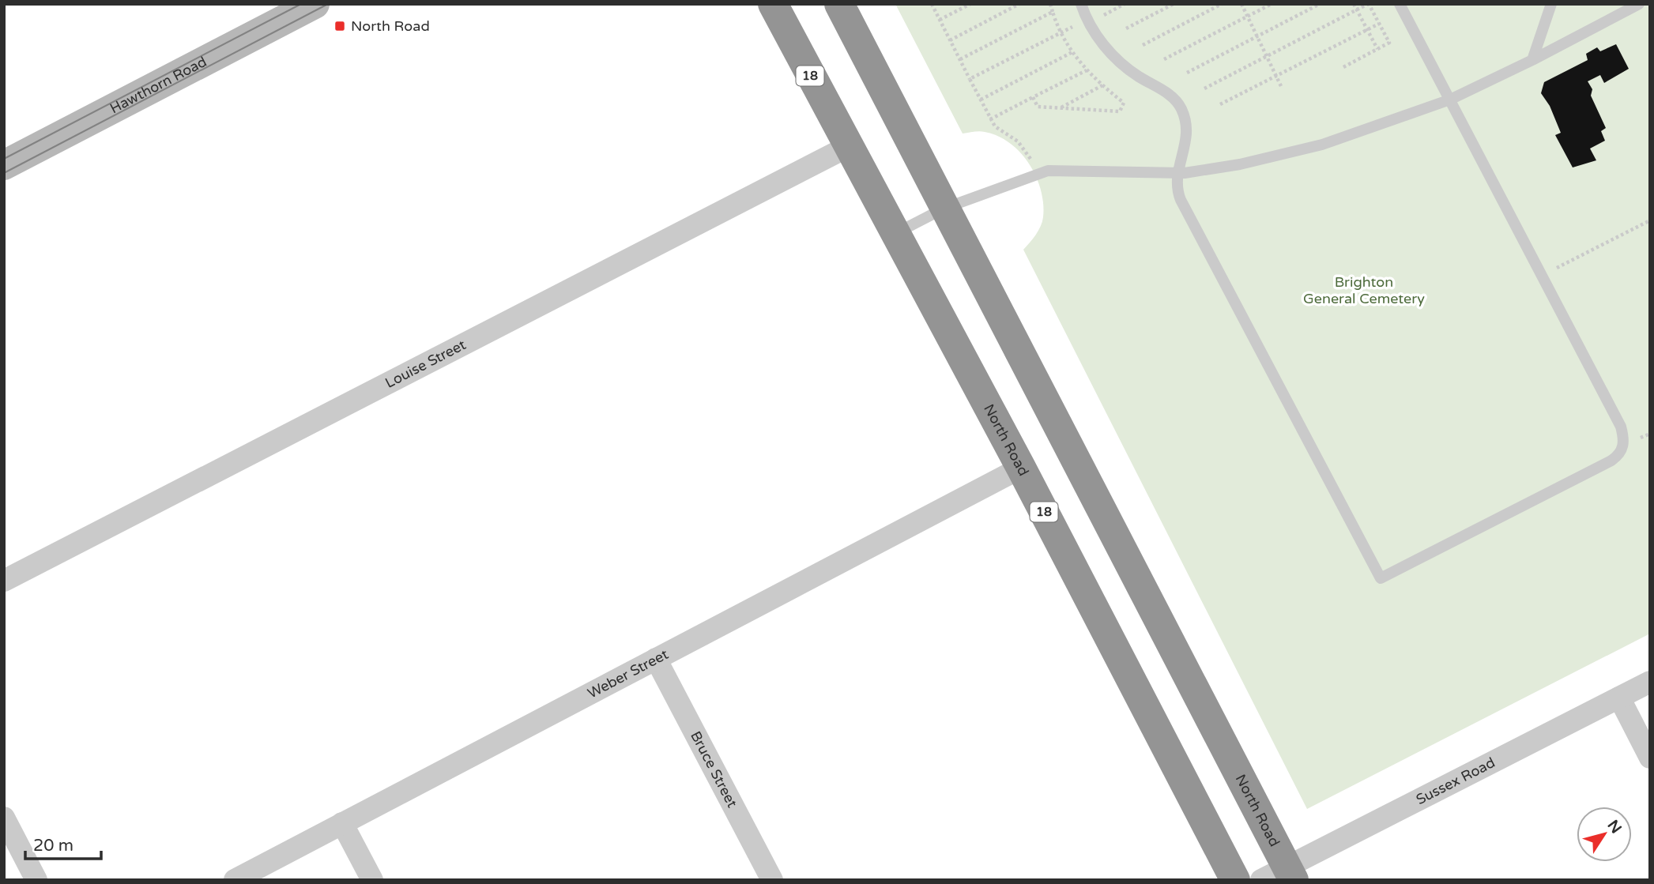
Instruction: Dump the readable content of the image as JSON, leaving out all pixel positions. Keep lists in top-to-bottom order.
{
  "streets": {
    "highway": ["18", "North Road"],
    "main road": ["Hawthorn Road"],
    "street": [
      "Louise Street",
      "Weber Street",
      "Bruce Street",
      "Sussex Road"
    ]
  },
  "crossings": [
    ["Louise Street", "North Road"],
    ["North Road", "Weber Street"],
    ["North Road", "Sussex Road"],
    ["Weber Street", "Bruce Street"]
  ],
  "parks": ["Brighton General Cemetery"],
  "places": {
    "transit": ["North Road"]
  },
  "scale_bar": "20 m",
  "north": "top right"
}
